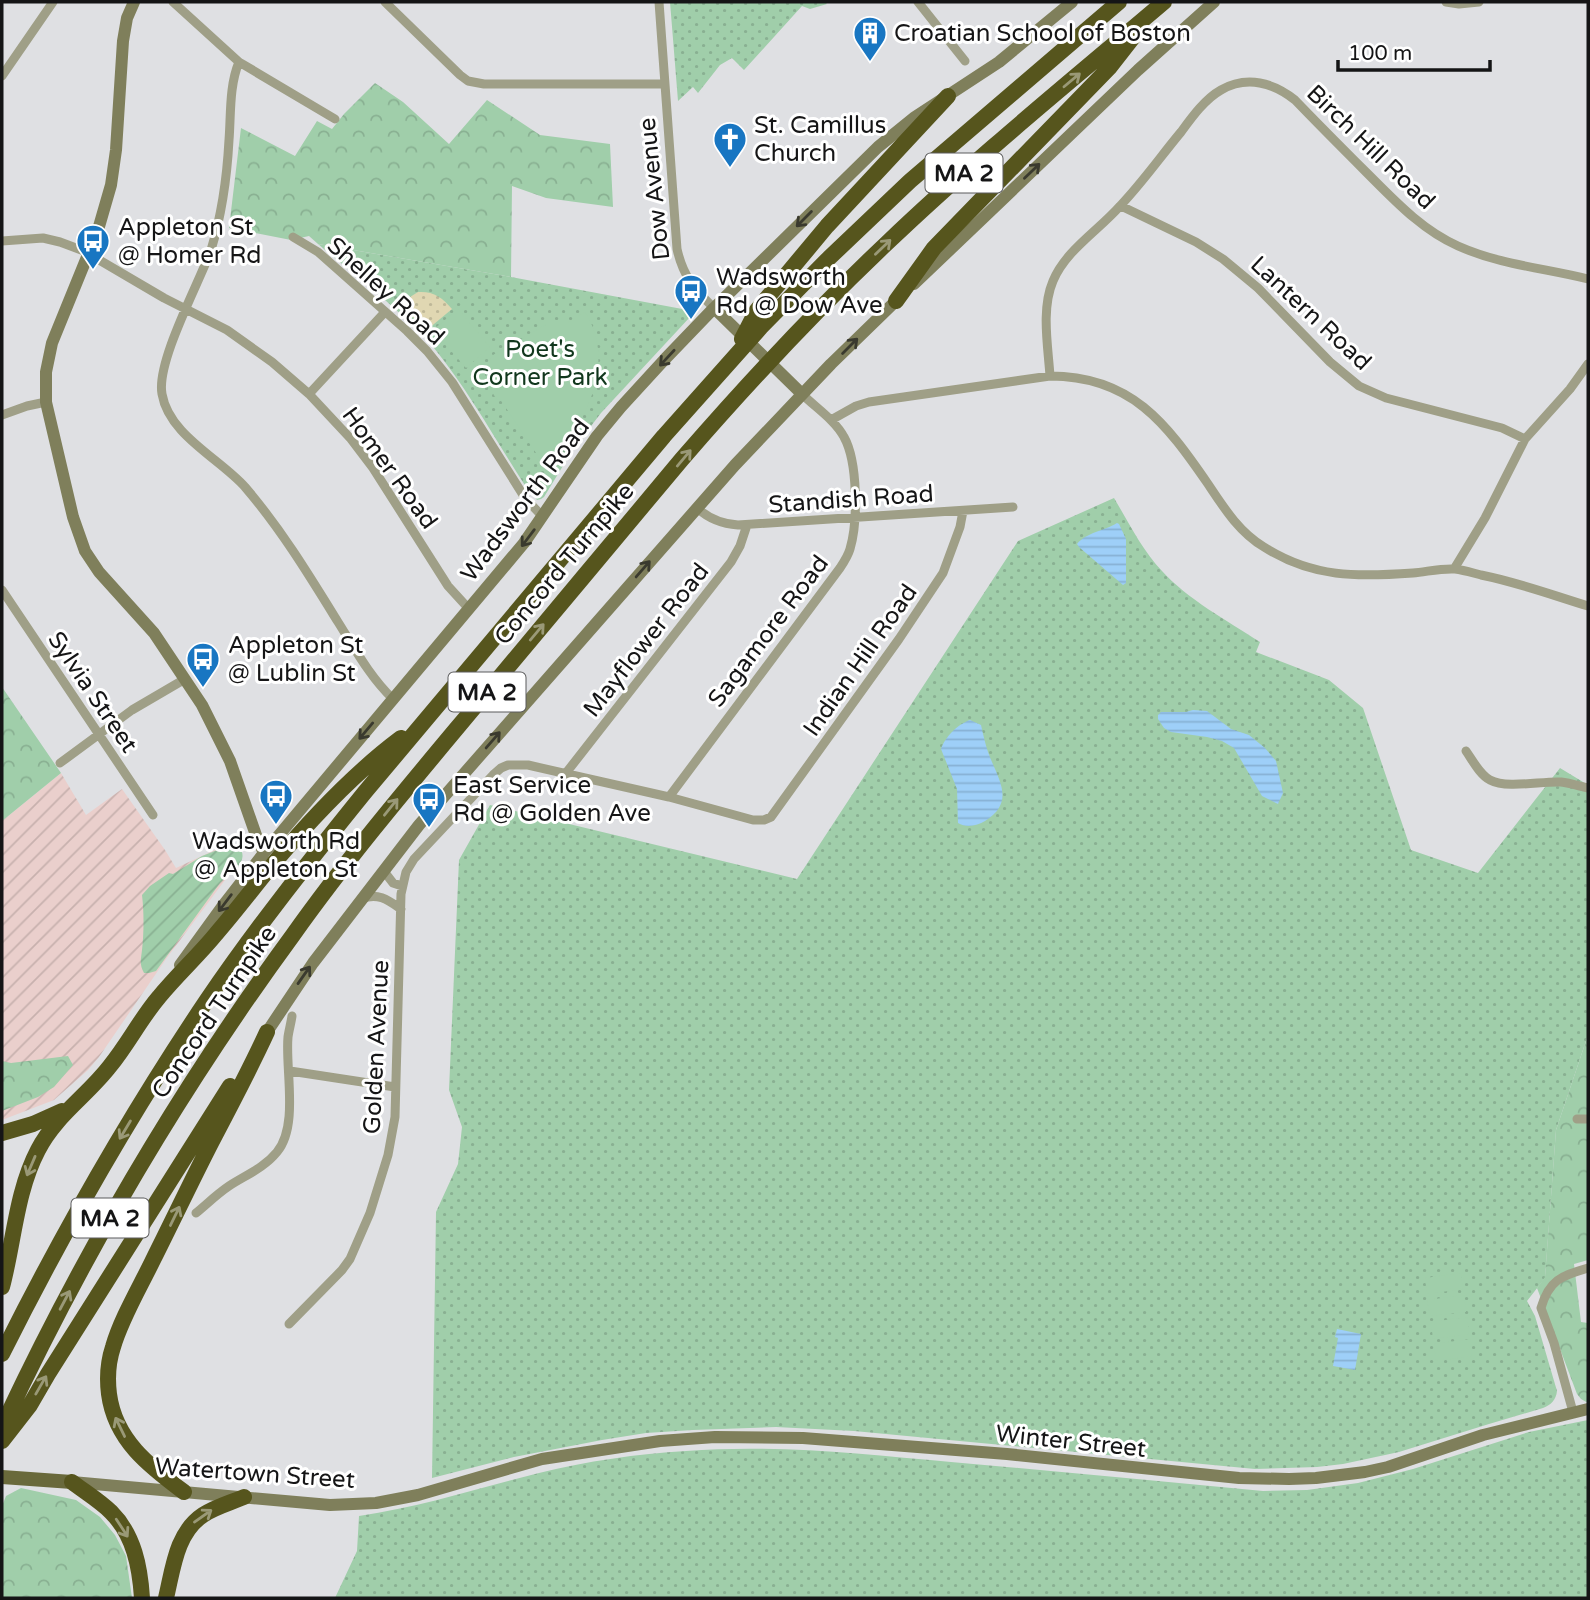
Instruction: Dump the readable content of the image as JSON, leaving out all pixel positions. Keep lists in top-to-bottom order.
{
  "streets": {
    "highway": ["MA 2", "Concord Turnpike"],
    "main road": [
      "Dow Avenue",
      "Wadsworth Road",
      "Winter Street",
      "Watertown Street"
    ],
    "street": [
      "Birch Hill Road",
      "Shelley Road",
      "Lantern Road",
      "Homer Road",
      "Standish Road",
      "Sagamore Road",
      "Mayflower Road",
      "Indian Hill Road",
      "Sylvia Street",
      "Golden Avenue"
    ]
  },
  "crossings": [
    ["Birch Hill Road", "Lantern Road"],
    ["MA 2", "Concord Turnpike"],
    ["Dow Avenue", "Wadsworth Road"],
    ["Dow Avenue", "Sagamore Road"],
    ["Shelley Road", "Wadsworth Road"],
    ["Homer Road", "Wadsworth Road"],
    ["Standish Road", "Sagamore Road"],
    ["Standish Road", "Mayflower Road"],
    ["Standish Road", "Indian Hill Road"],
    ["Sagamore Road", "Indian Hill Road"],
    ["Winter Street", "Watertown Street"]
  ],
  "parks": ["Poet's Corner Park"],
  "places": {
    "building": ["Croatian School of Boston"],
    "church": ["St. Camillus Church"],
    "bus stop": [
      "Appleton St @ Homer Rd",
      "Wadsworth Rd @ Dow Ave",
      "Appleton St @ Lublin St",
      "Wadsworth Rd @ Appleton St",
      "East Service Rd @ Golden Ave"
    ]
  },
  "scale_bar": "100 m"
}
